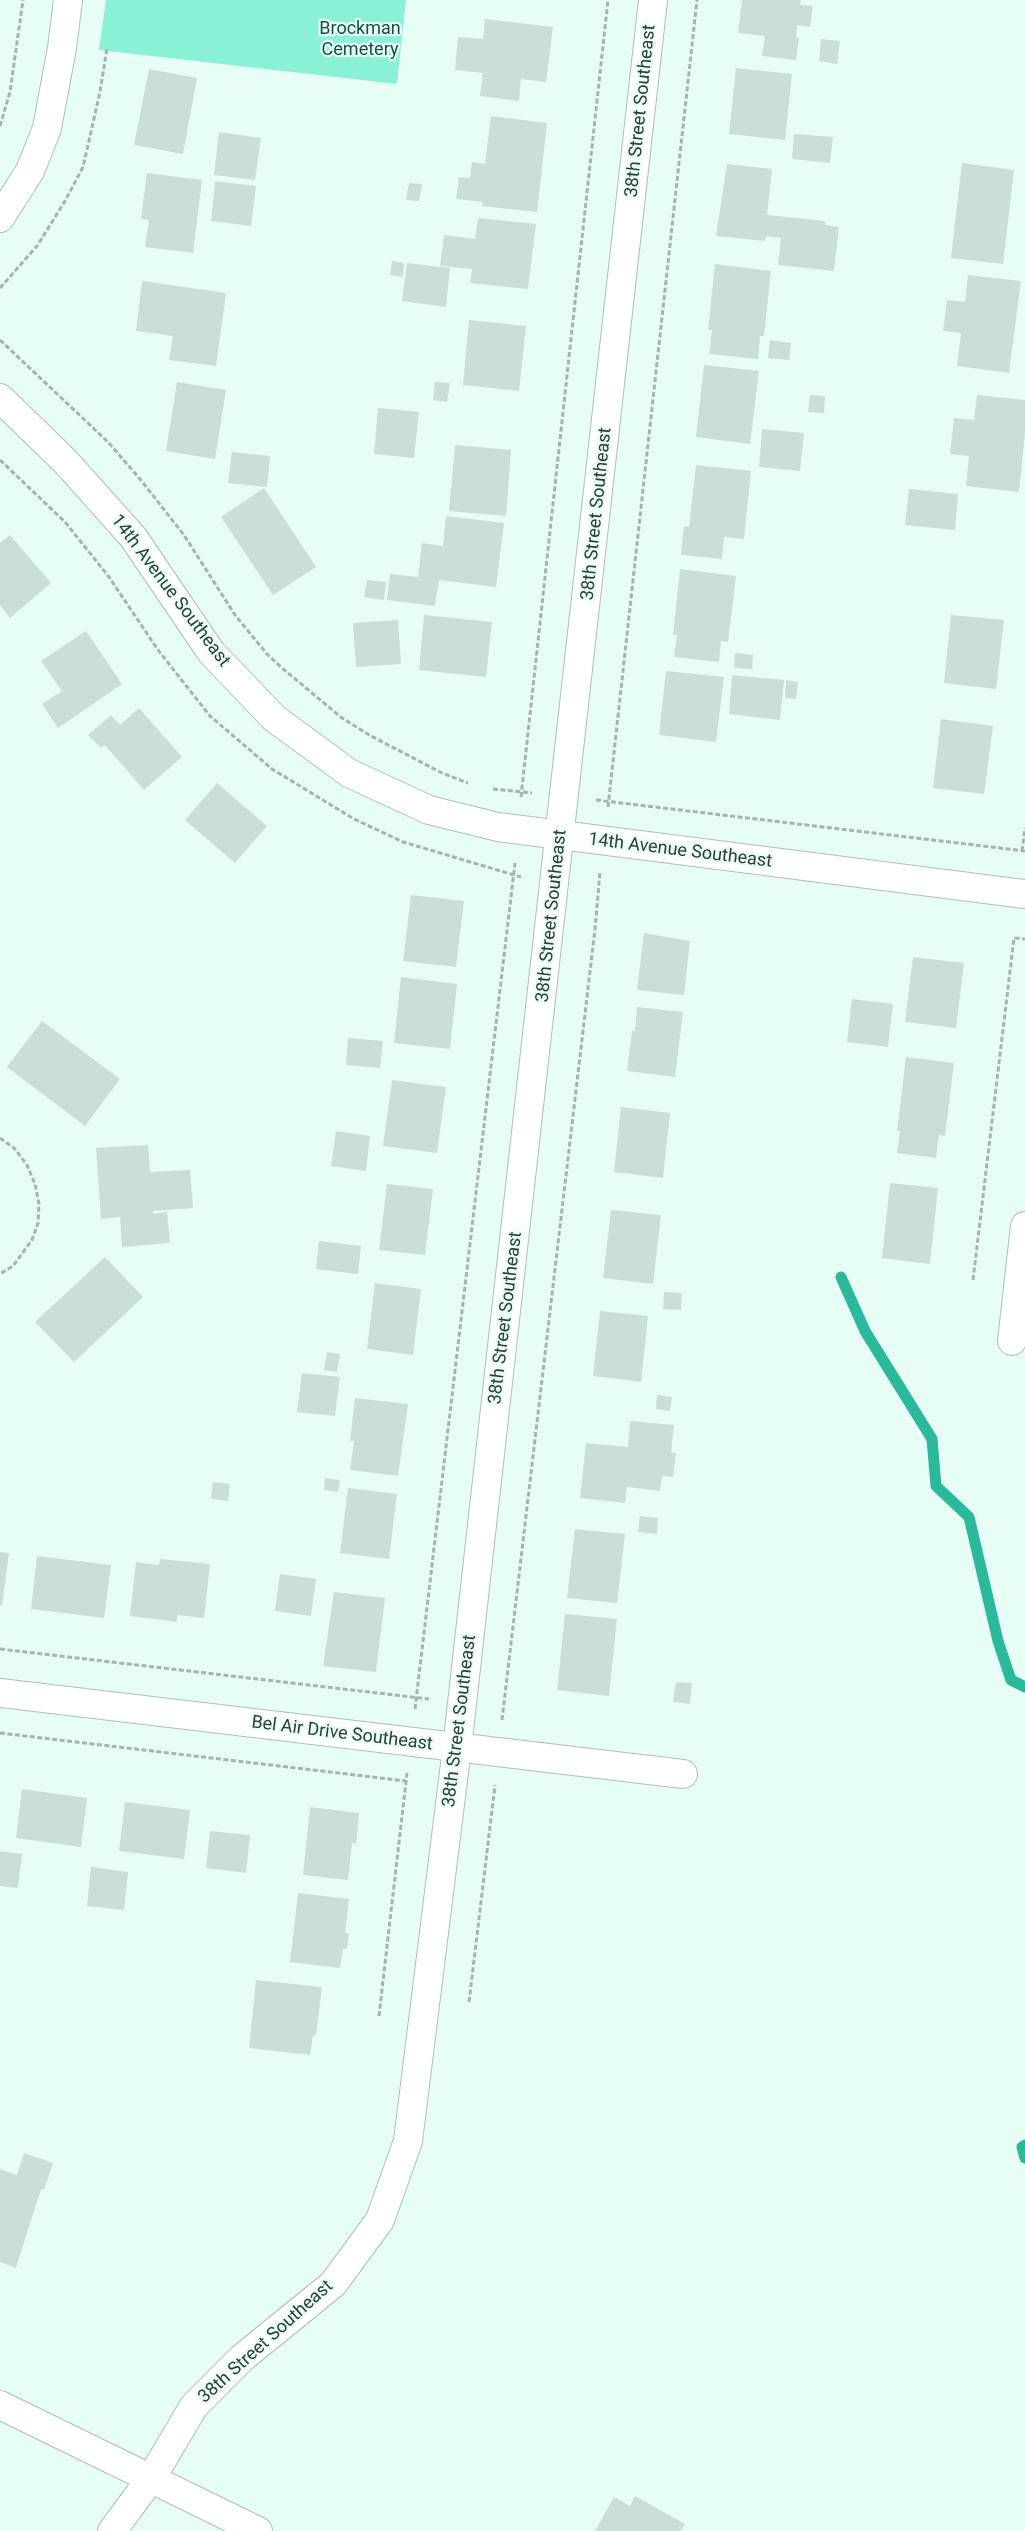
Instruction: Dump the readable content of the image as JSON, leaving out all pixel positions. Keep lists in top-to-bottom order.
{
  "streets": {
    "street": ["38th Street Southeast", "14th Avenue Southeast", "Bel Air Drive Southeast"]
  },
  "crossings": [
    ["38th Street Southeast", "14th Avenue Southeast"],
    ["38th Street Southeast", "Bel Air Drive Southeast"]
  ],
  "parks": ["Brockman Cemetery"]
}
